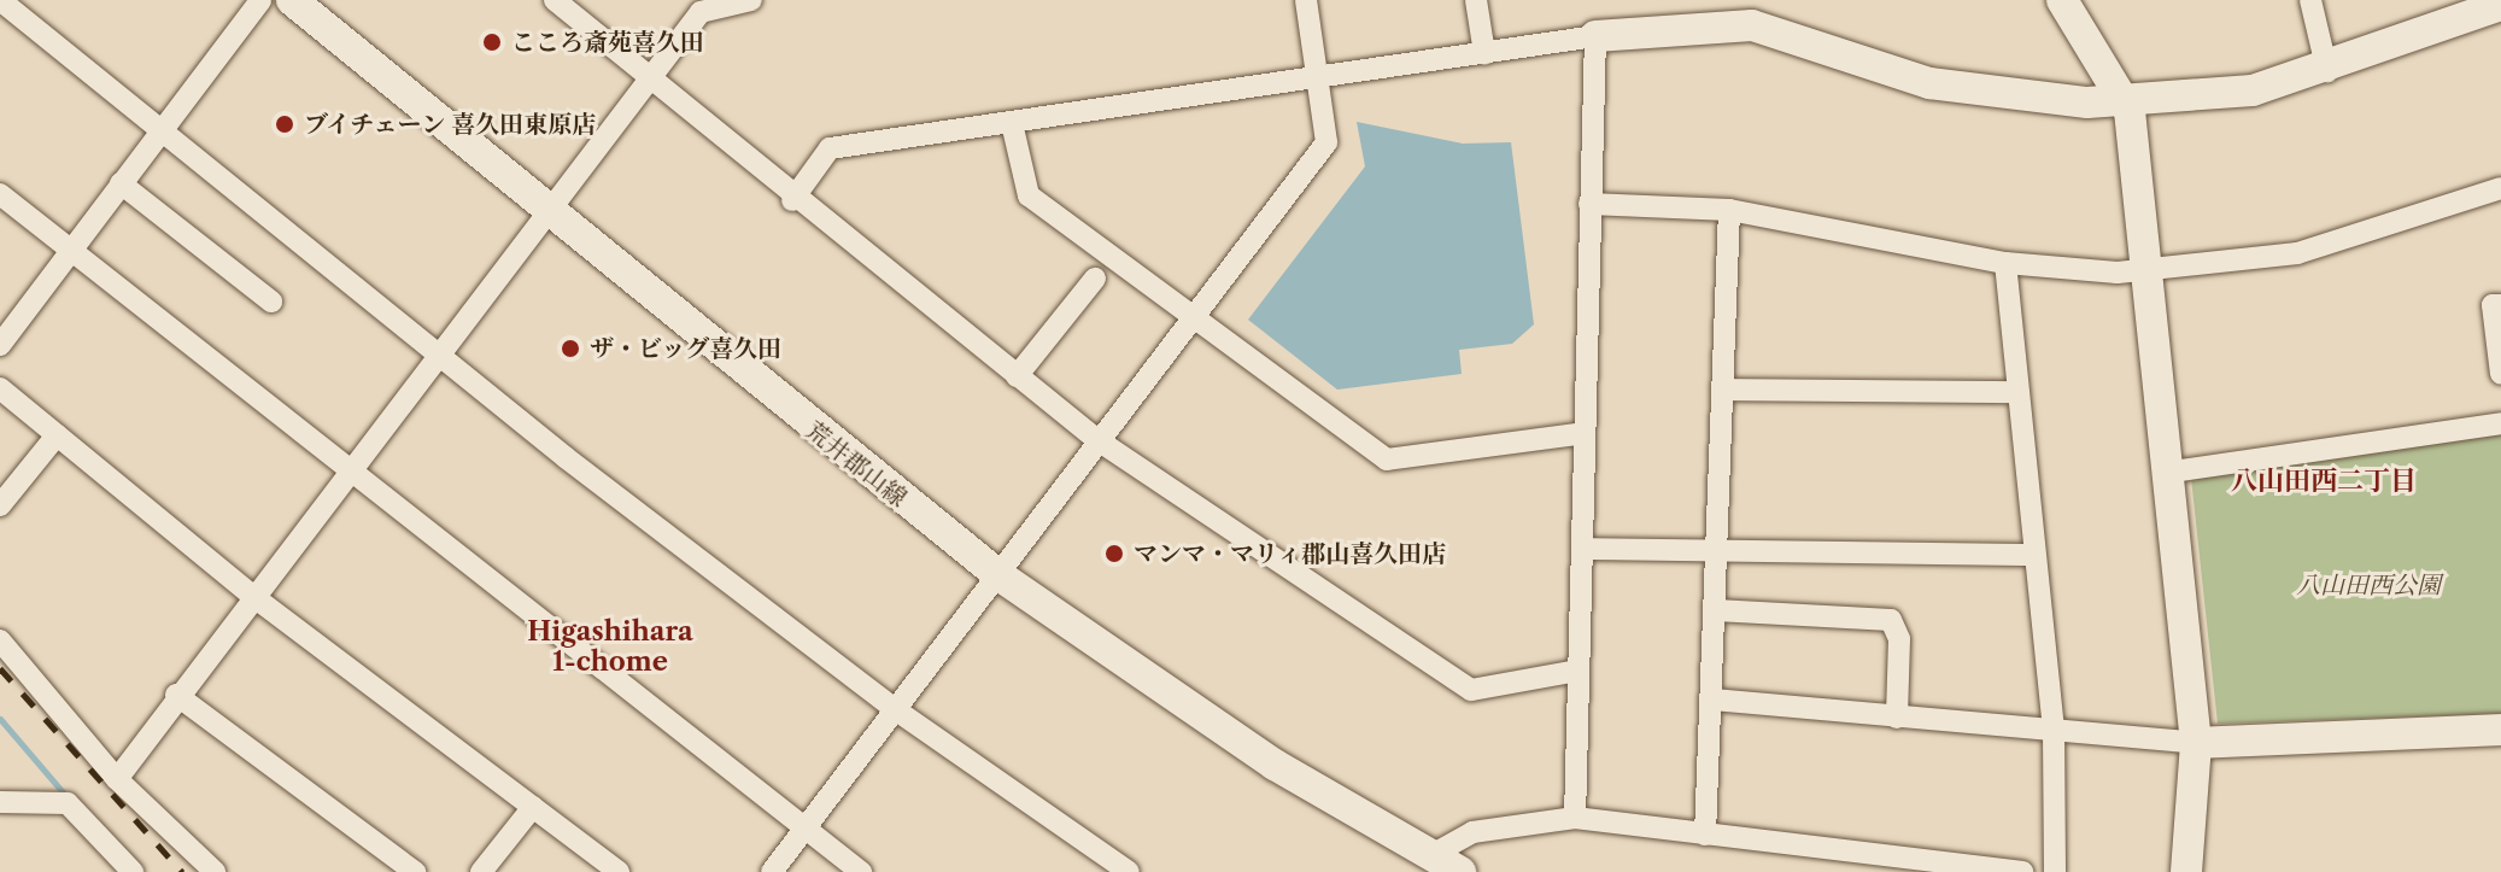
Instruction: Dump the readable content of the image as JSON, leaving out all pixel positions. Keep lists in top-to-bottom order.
{
  "streets": {
    "street": ["荒井郡山線"]
  },
  "districts": ["八山田西二丁目", "Higashihara 1-chome"],
  "parks": ["八山田西公園"],
  "places": [
    "こころ斎苑喜久田",
    "ブイチェーン 喜久田東原店",
    "ザ・ビッグ喜久田",
    "マンマ・マリィ郡山喜久田店"
  ]
}
